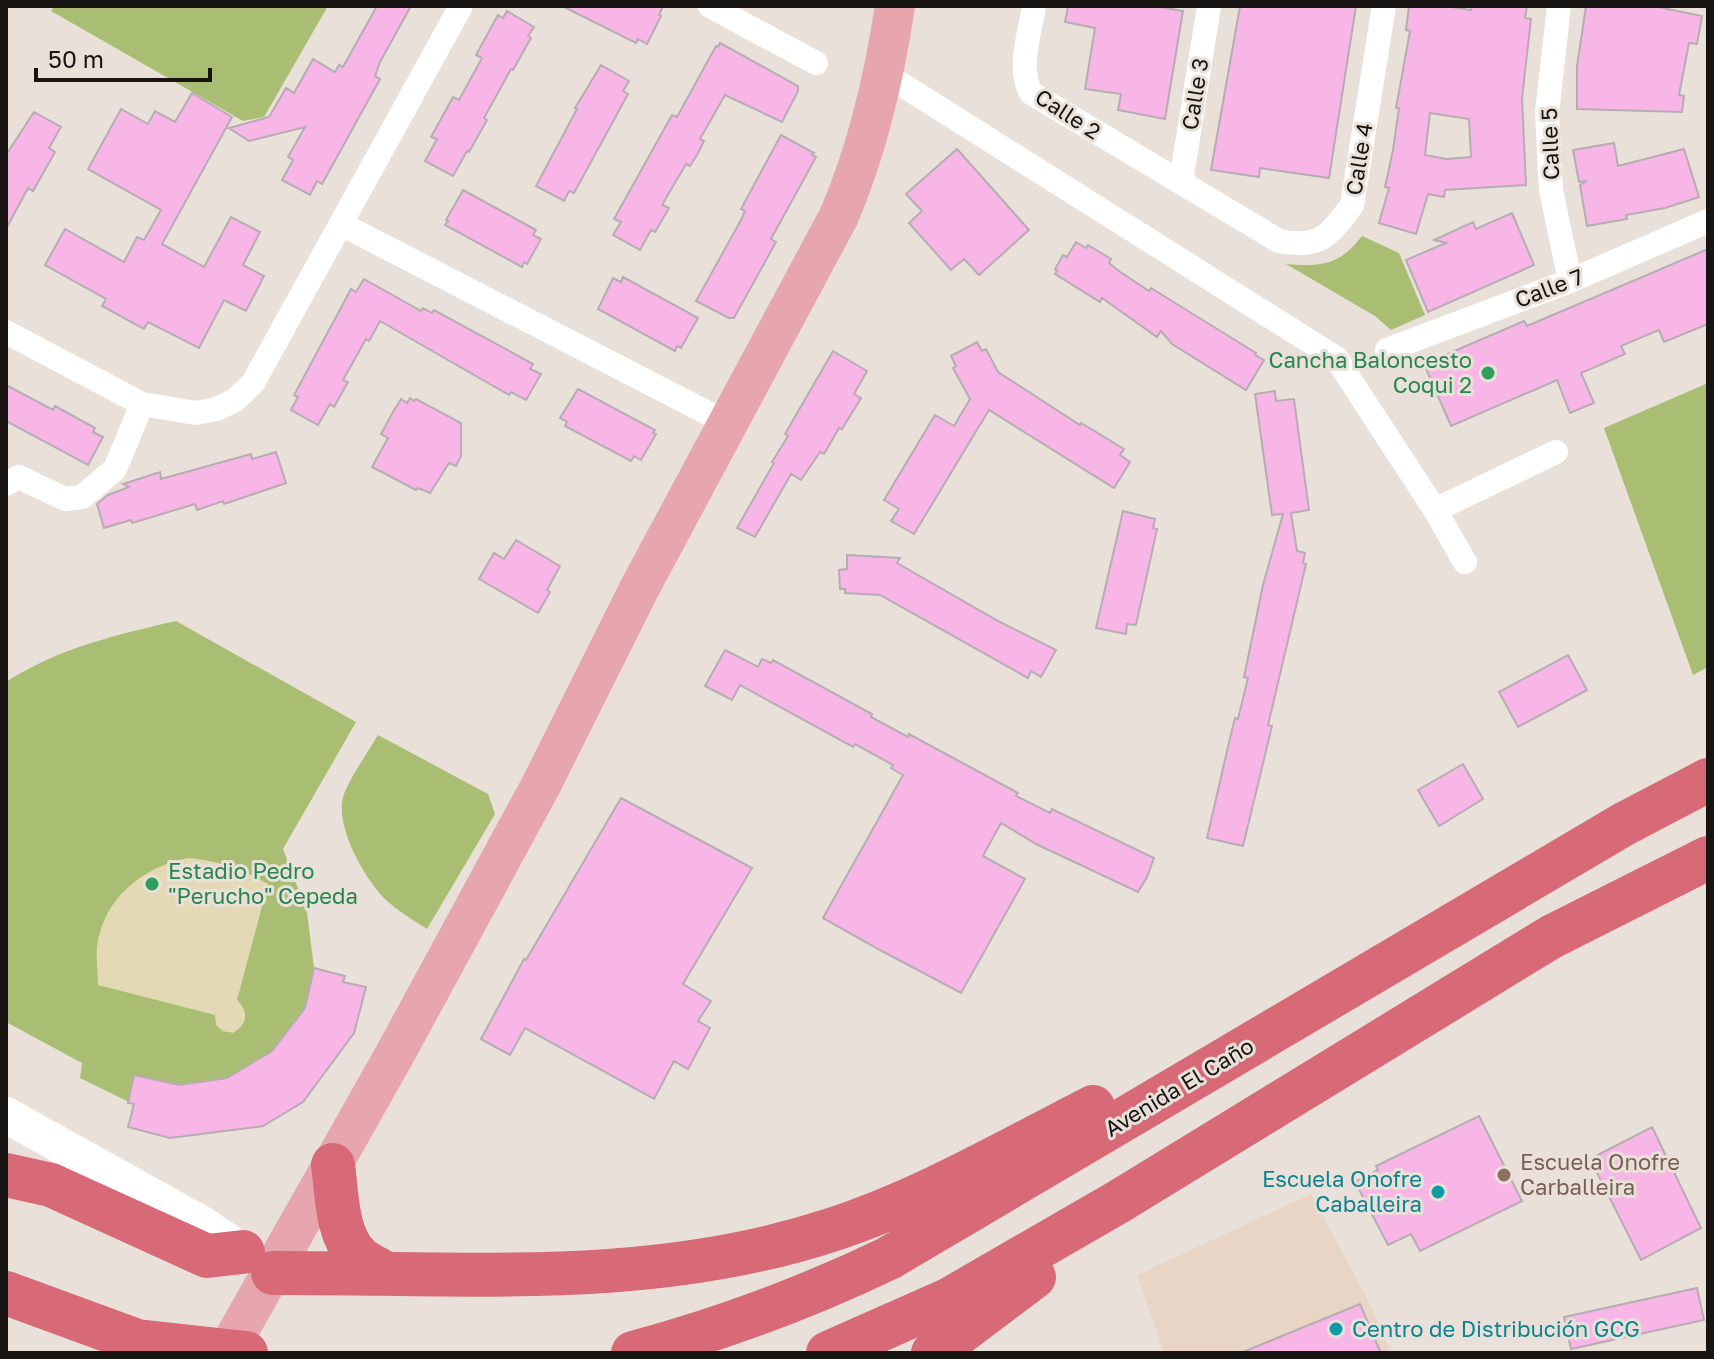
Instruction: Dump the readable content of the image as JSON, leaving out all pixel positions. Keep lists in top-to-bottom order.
{
  "streets": {
    "highway": ["Avenida El Caño"],
    "street": [
      "Calle 3",
      "Calle 2",
      "Calle 5",
      "Calle 4",
      "Calle 7"
    ]
  },
  "crossings": [
    ["Calle 3", "Calle 2"],
    ["Calle 3", "Calle 4"],
    ["Calle 2", "Calle 4"],
    ["Calle 5", "Calle 7"]
  ],
  "places": [
    "Cancha Baloncesto Coqui 2",
    "Estadio Pedro \"Perucho\" Cepeda",
    "Escuela Onofre Carballeira",
    "Escuela Onofre Caballeira",
    "Centro de Distribución GCG"
  ],
  "scale_bar": "50 m"
}
